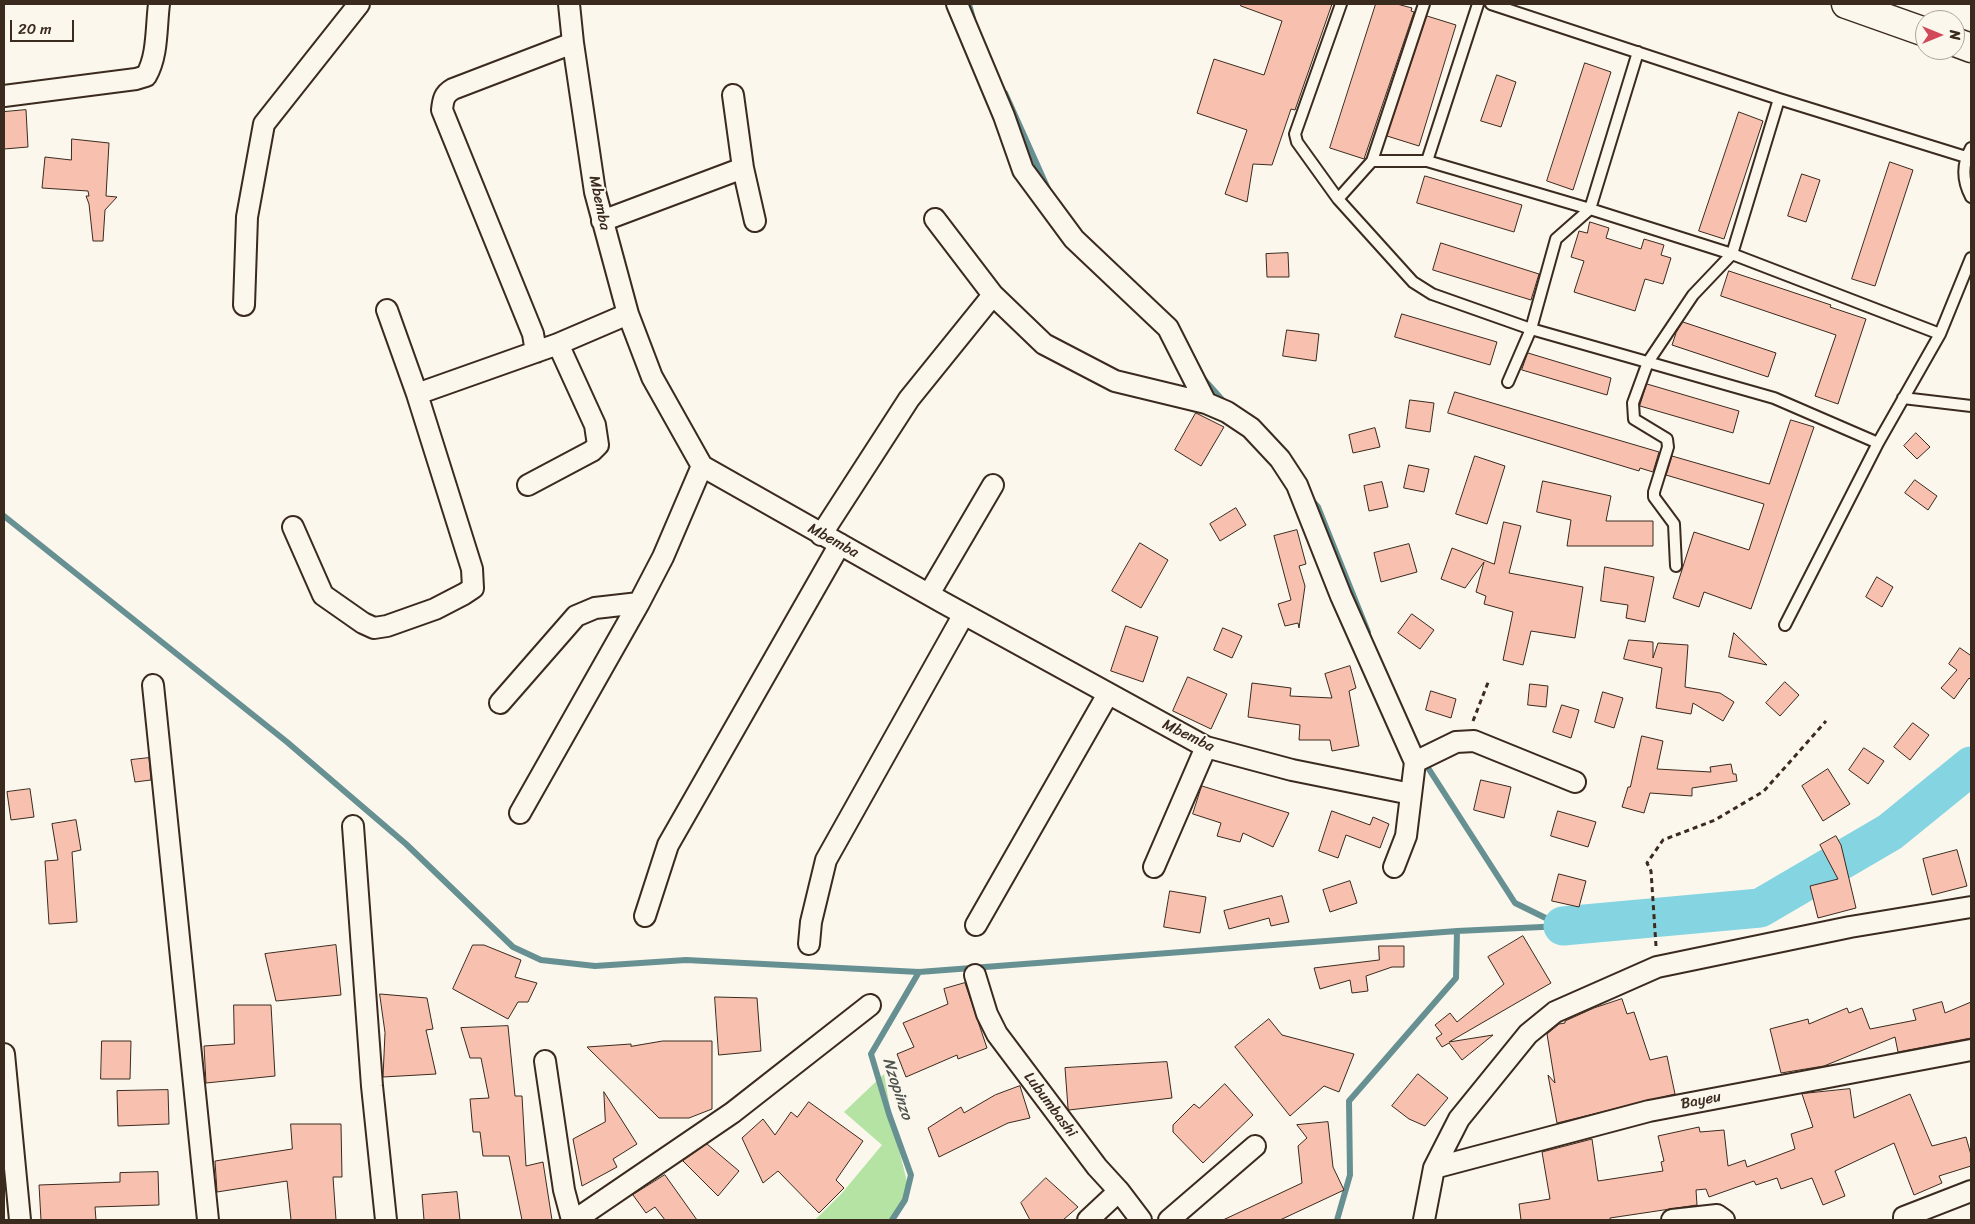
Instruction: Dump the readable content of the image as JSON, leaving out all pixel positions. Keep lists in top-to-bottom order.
{
  "streets": {
    "street": ["Mbemba", "Bayeu", "Lubumbashi"]
  },
  "water": ["Nzopinzo"],
  "scale_bar": "20 m",
  "north": "right"
}
